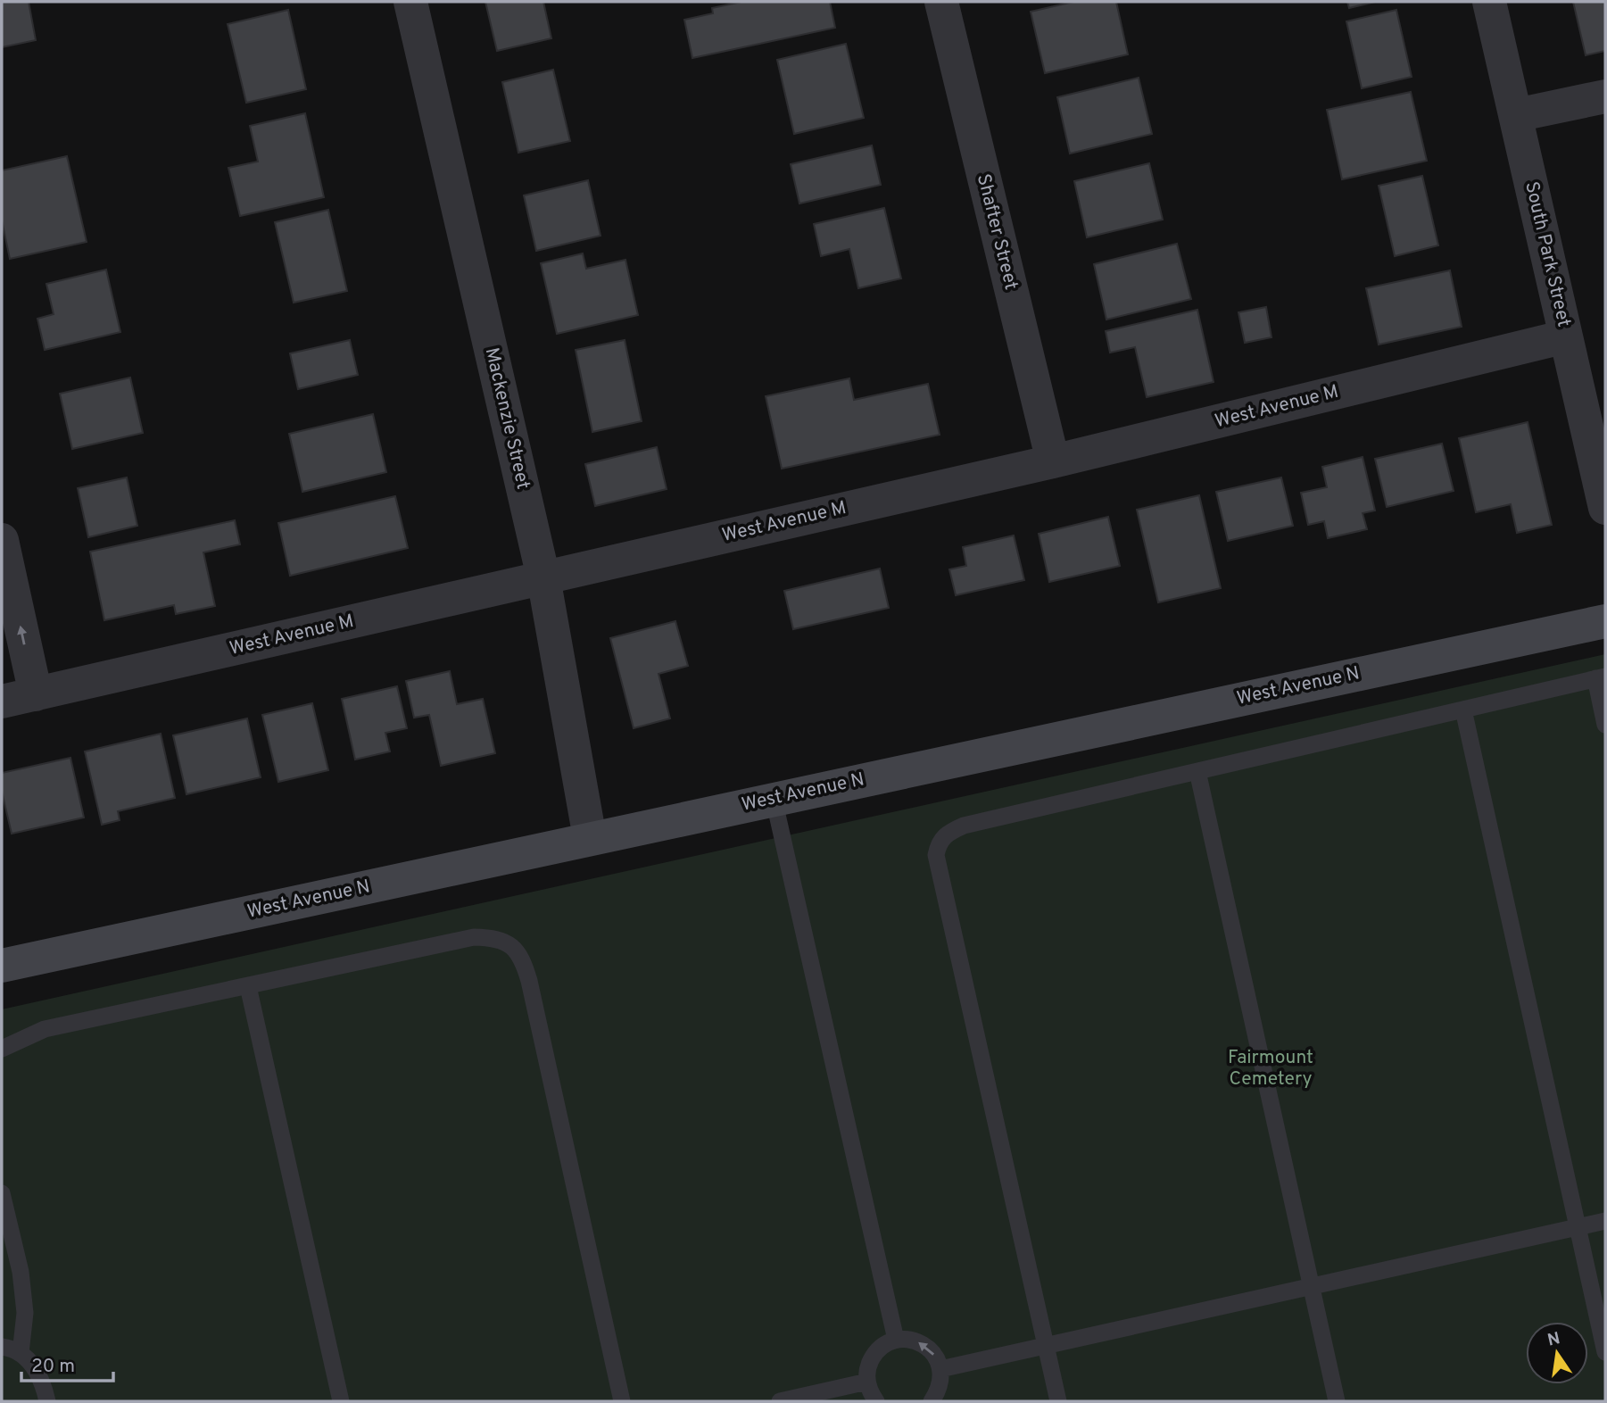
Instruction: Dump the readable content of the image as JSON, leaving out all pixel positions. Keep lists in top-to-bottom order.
{
  "streets": {
    "main road": ["West Avenue N"],
    "street": [
      "Shafter Street",
      "South Park Street",
      "West Avenue M",
      "Mackenzie Street"
    ]
  },
  "crossings": [
    ["Shafter Street", "West Avenue M"],
    ["South Park Street", "West Avenue M"],
    ["West Avenue M", "Mackenzie Street"],
    ["Mackenzie Street", "West Avenue N"]
  ],
  "parks": ["Fairmount Cemetery"],
  "scale_bar": "20 m",
  "north": "top"
}
